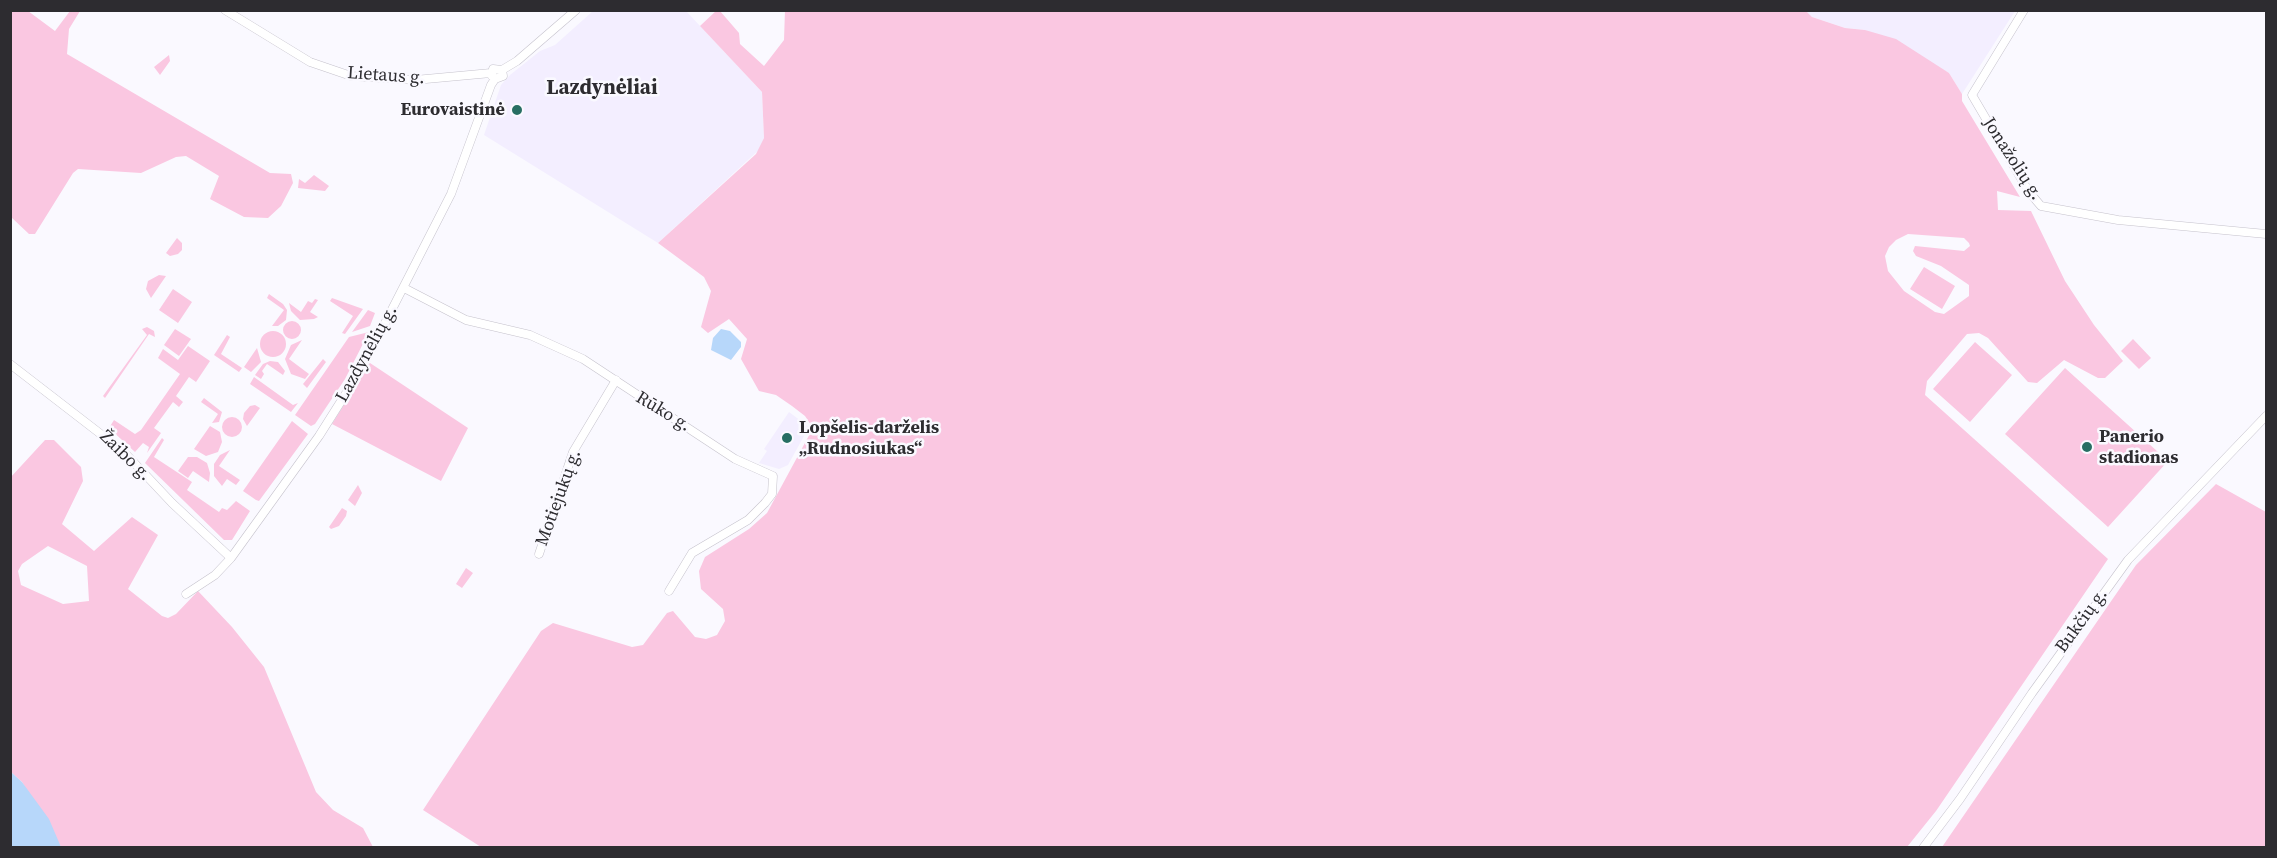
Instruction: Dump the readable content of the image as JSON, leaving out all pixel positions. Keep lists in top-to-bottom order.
{
  "streets": {
    "street": [
      "Lietaus g.",
      "Jonažolių g.",
      "Lazdynėlių g.",
      "Rūko g.",
      "Žaibo g.",
      "Motiejukų g.",
      "Bukčių g."
    ]
  },
  "crossings": [
    ["Lietaus g.", "Lazdynėlių g."],
    ["Lazdynėlių g.", "Rūko g."],
    ["Lazdynėlių g.", "Žaibo g."],
    ["Rūko g.", "Motiejukų g."]
  ],
  "districts": ["Lazdynėliai"],
  "places": ["Eurovaistinė", "Lopšelis-darželis „Rudnosiukas“", "Panerio stadionas"]
}
